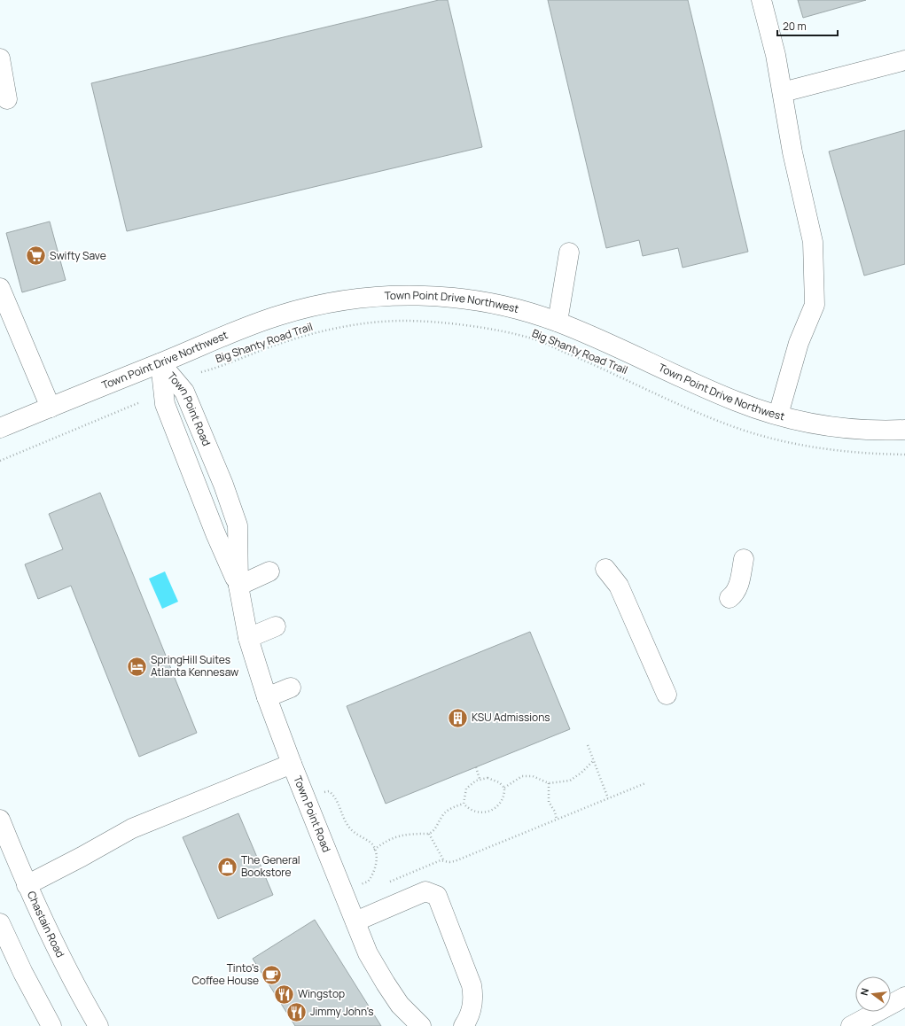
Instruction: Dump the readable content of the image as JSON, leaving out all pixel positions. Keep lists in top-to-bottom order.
{
  "streets": {
    "street": ["Town Point Drive Northwest", "Town Point Road", "Chastain Road"],
    "path": ["Big Shanty Road Trail"]
  },
  "crossings": [
    ["Town Point Drive Northwest", "Town Point Road"]
  ],
  "places": {
    "supermarket": ["Swifty Save"],
    "hotel": ["SpringHill Suites Atlanta Kennesaw"],
    "building": ["KSU Admissions"],
    "shop": ["The General Bookstore"],
    "cafe": ["Tinto's Coffee House"],
    "restaurant": ["Wingstop", "Jimmy John's"]
  },
  "scale_bar": "20 m",
  "north": "left"
}
